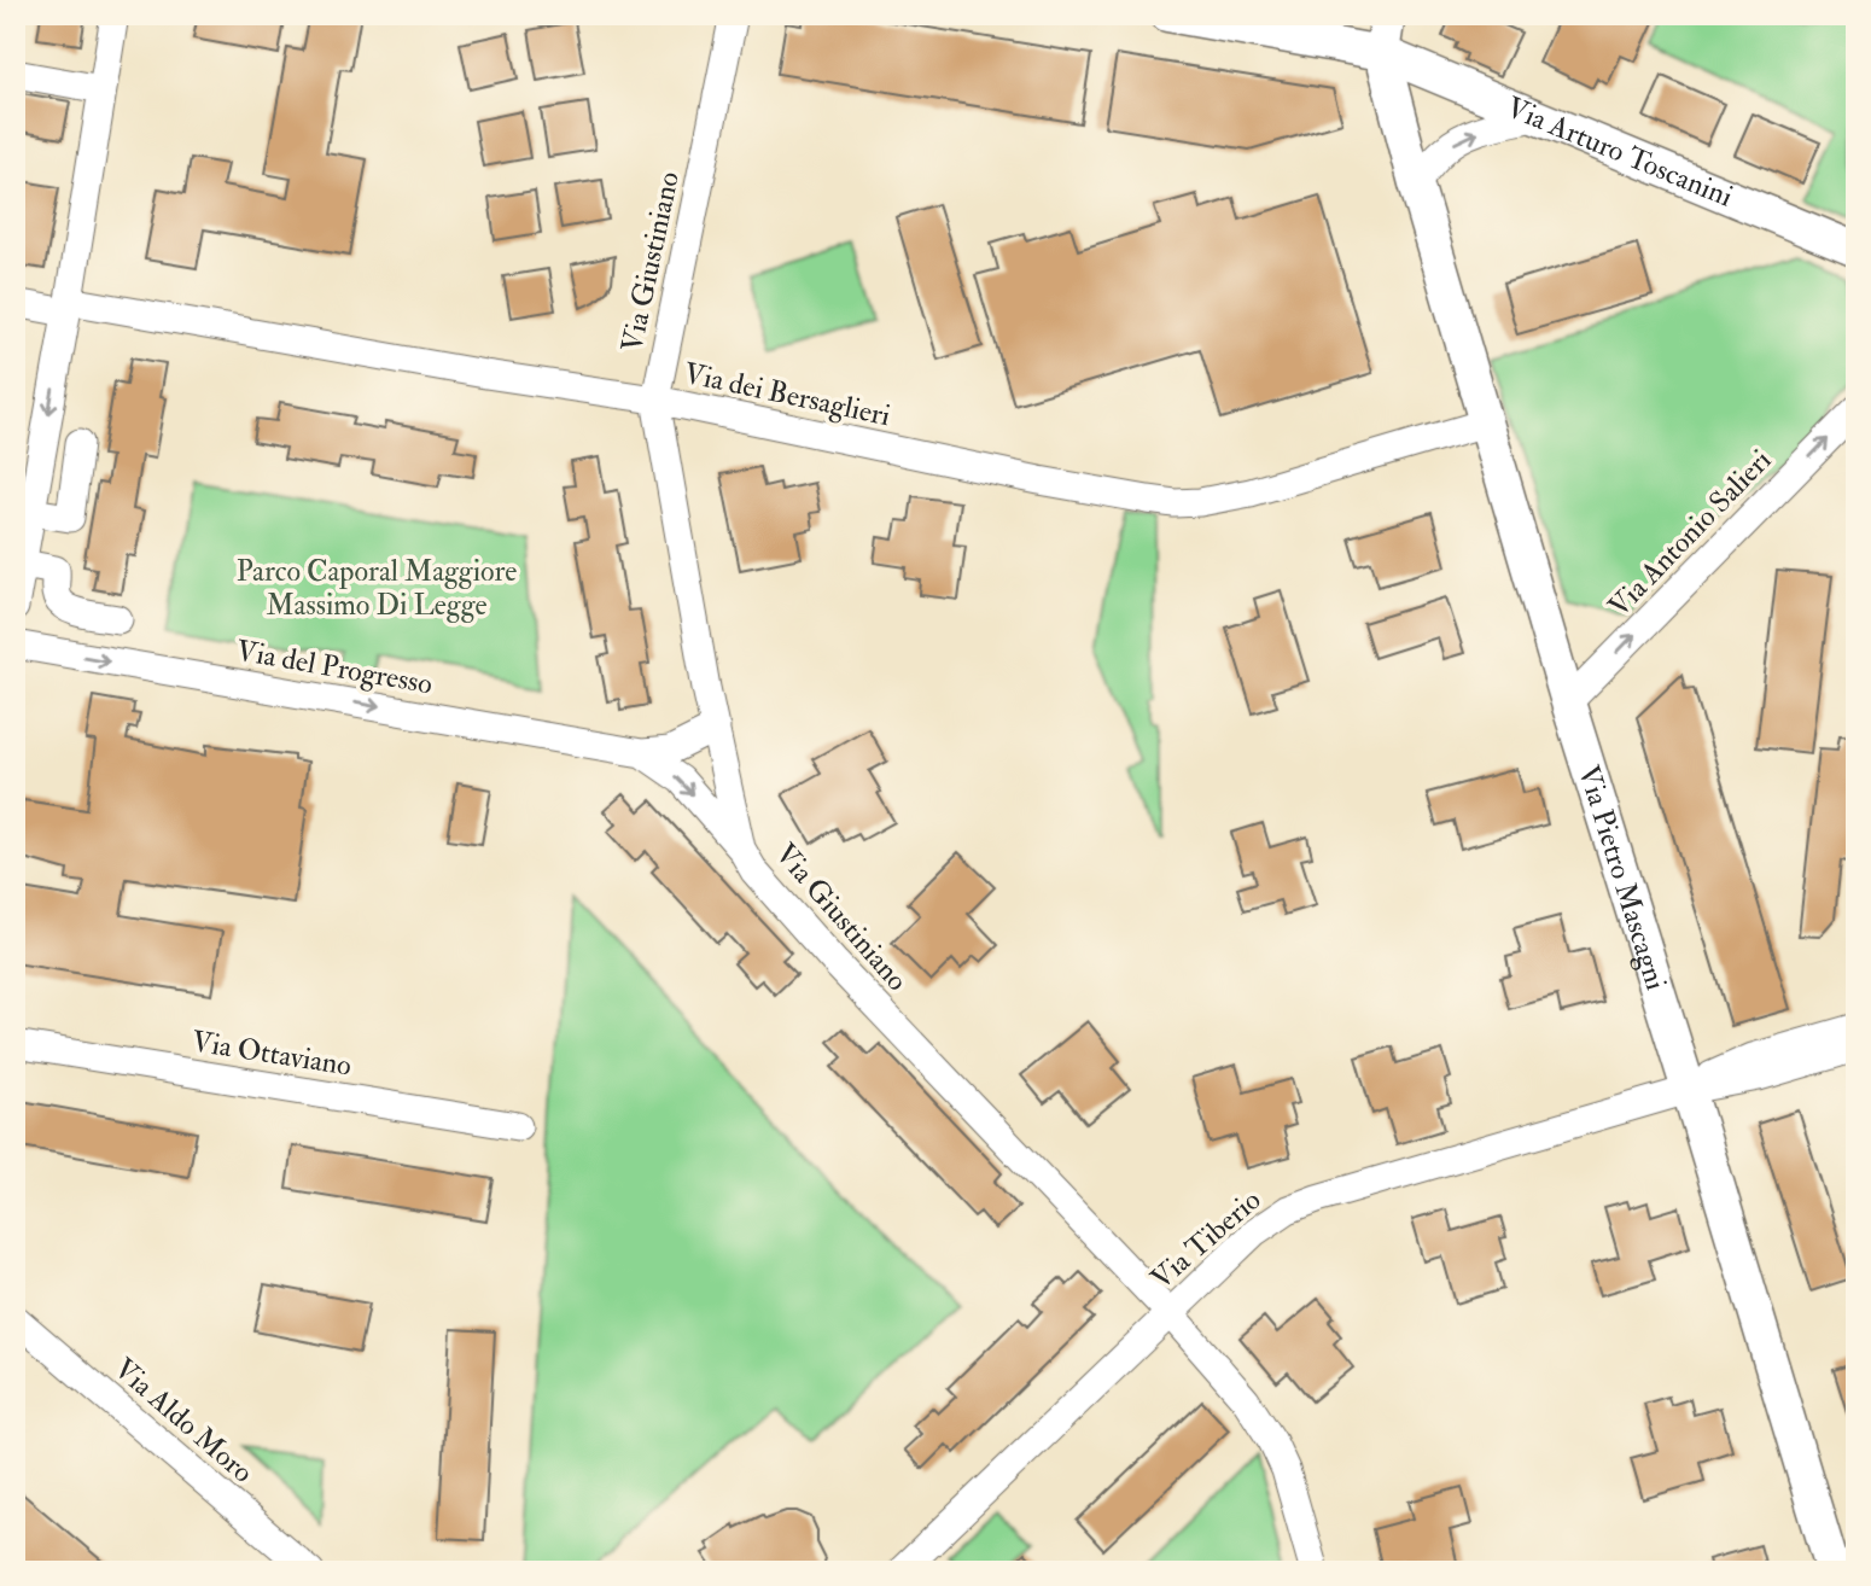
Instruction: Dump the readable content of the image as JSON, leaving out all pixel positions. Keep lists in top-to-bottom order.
{
  "streets": {
    "street": [
      "Via Arturo Toscanini",
      "Via Giustiniano",
      "Via dei Bersaglieri",
      "Via Antonio Salieri",
      "Via del Progresso",
      "Via Pietro Mascagni",
      "Via Ottaviano",
      "Via Tiberio",
      "Via Aldo Moro"
    ]
  },
  "crossings": [
    ["Via Arturo Toscanini", "Via Pietro Mascagni"],
    ["Via Giustiniano", "Via dei Bersaglieri"],
    ["Via Giustiniano", "Via del Progresso"],
    ["Via Giustiniano", "Via Tiberio"],
    ["Via dei Bersaglieri", "Via Pietro Mascagni"],
    ["Via Antonio Salieri", "Via Pietro Mascagni"],
    ["Via Pietro Mascagni", "Via Tiberio"]
  ],
  "one_way": ["Via Antonio Salieri", "Via del Progresso"],
  "parks": ["Parco Caporal Maggiore Massimo Di Legge"]
}
